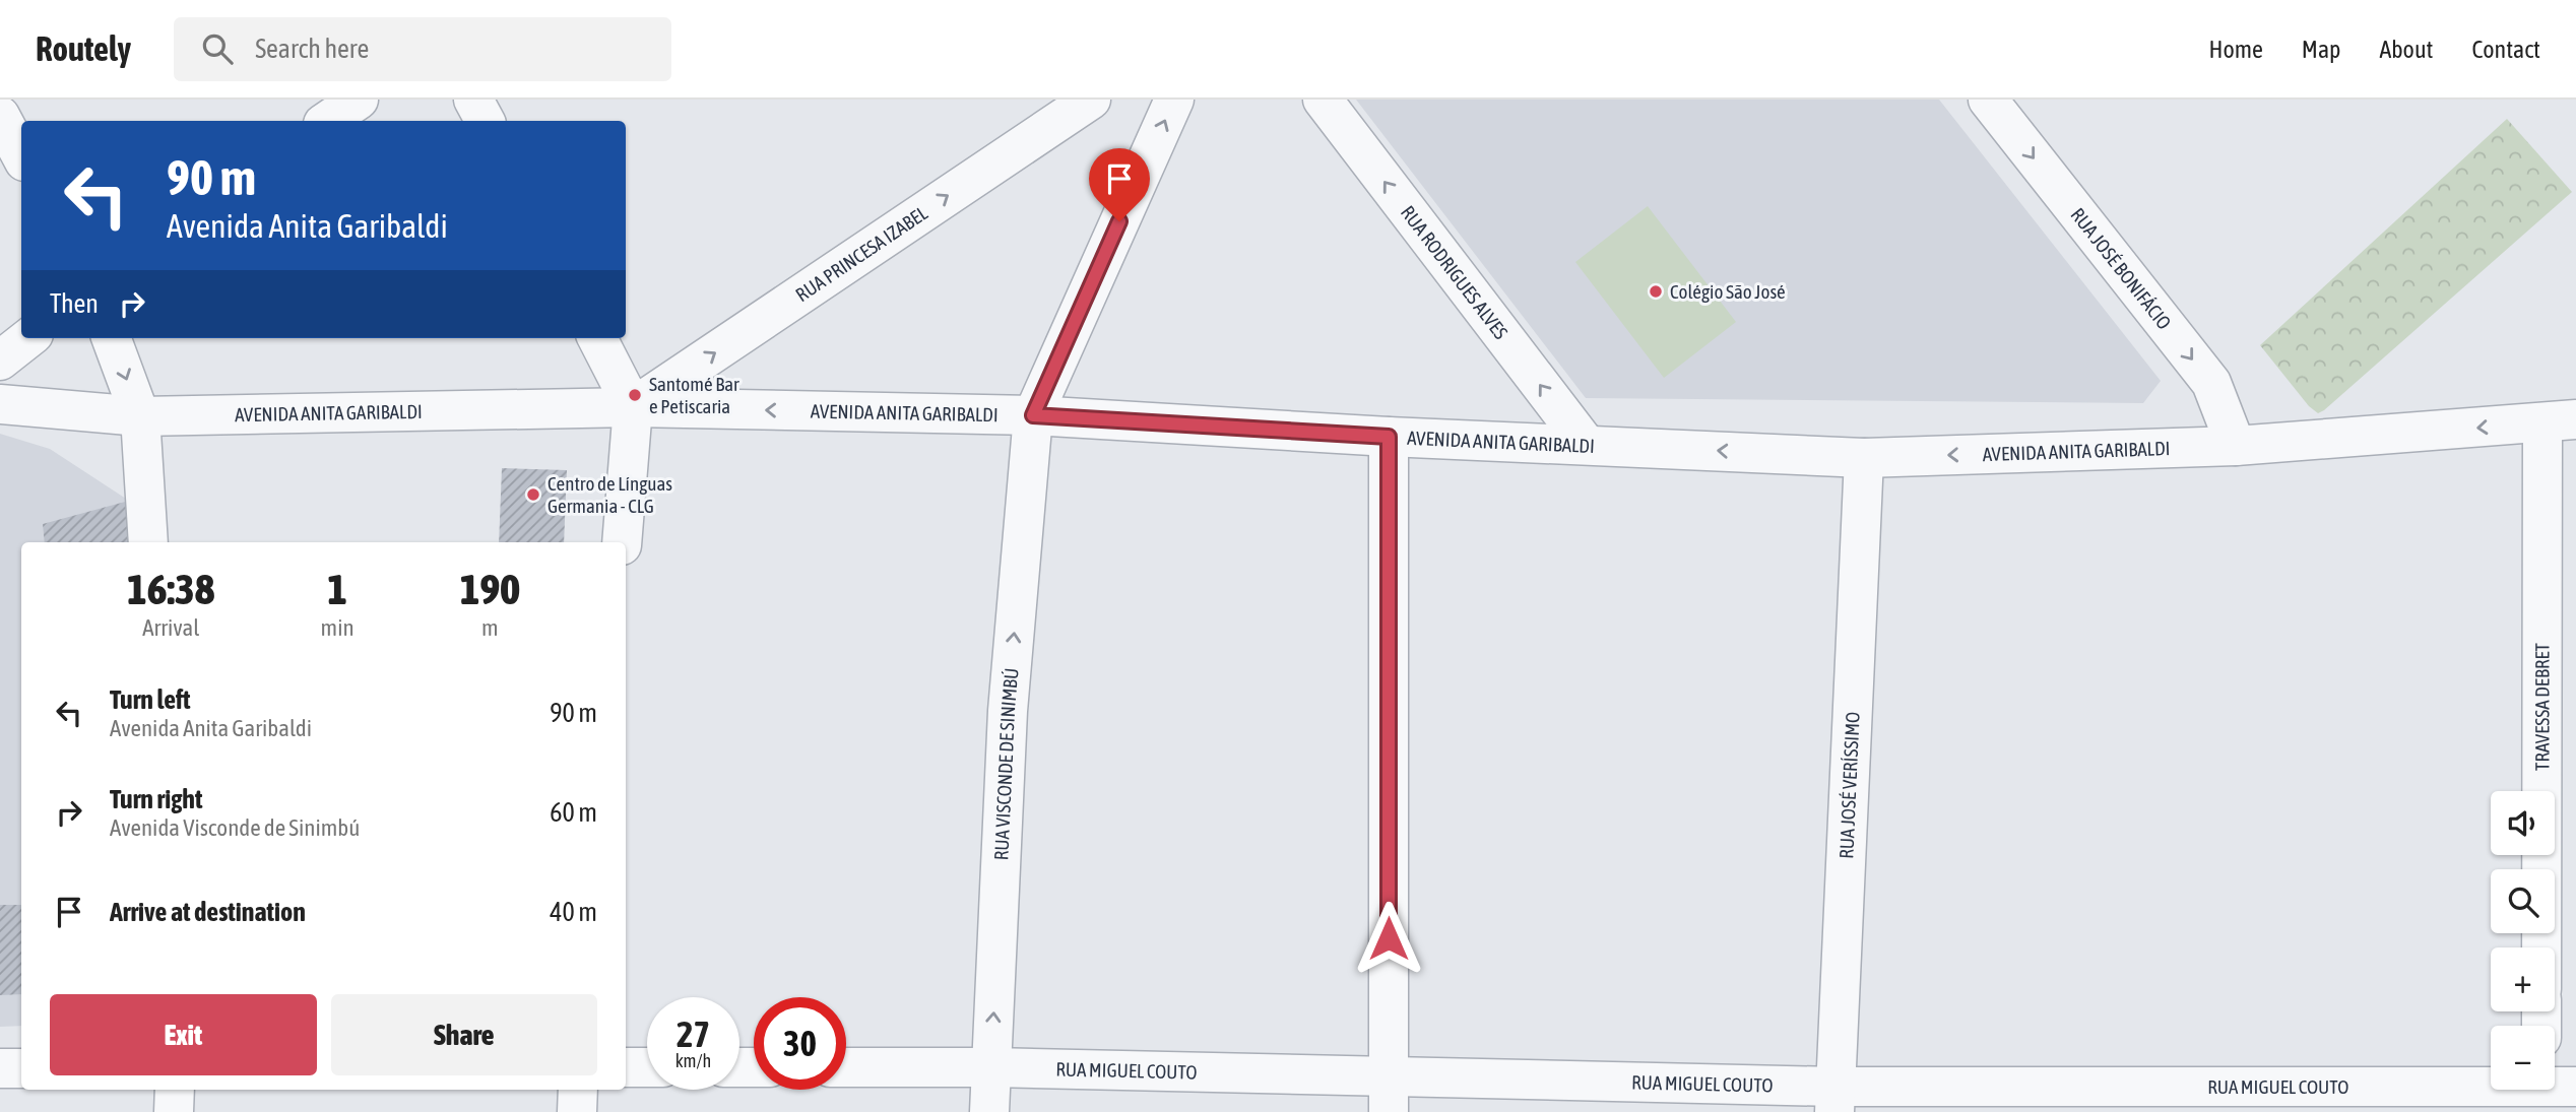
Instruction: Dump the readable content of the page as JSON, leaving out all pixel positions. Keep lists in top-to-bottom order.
{
  "streets": {
    "street": [
      "RUA PRINCESA IZABEL",
      "RUA JOSÉ BONIFÁCIO",
      "RUA RODRIGUES ALVES",
      "AVENIDA ANITA GARIBALDI",
      "TRAVESSA DEBRET",
      "RUA VISCONDE DE SINIMBÚ",
      "RUA JOSÉ VERÍSSIMO",
      "RUA MIGUEL COUTO"
    ]
  },
  "crossings": [
    ["RUA PRINCESA IZABEL", "AVENIDA ANITA GARIBALDI"],
    ["RUA JOSÉ BONIFÁCIO", "AVENIDA ANITA GARIBALDI"],
    ["RUA RODRIGUES ALVES", "AVENIDA ANITA GARIBALDI"],
    ["AVENIDA ANITA GARIBALDI", "TRAVESSA DEBRET"],
    ["AVENIDA ANITA GARIBALDI", "RUA VISCONDE DE SINIMBÚ"],
    ["AVENIDA ANITA GARIBALDI", "RUA JOSÉ VERÍSSIMO"],
    ["RUA VISCONDE DE SINIMBÚ", "RUA MIGUEL COUTO"],
    ["RUA JOSÉ VERÍSSIMO", "RUA MIGUEL COUTO"]
  ],
  "one_way": [
    "RUA PRINCESA IZABEL",
    "RUA JOSÉ BONIFÁCIO",
    "RUA RODRIGUES ALVES",
    "AVENIDA ANITA GARIBALDI",
    "RUA VISCONDE DE SINIMBÚ"
  ],
  "places": ["Colégio São José", "Santomé Bar e Petiscaria", "Centro de Línguas Germania - CLG"],
  "page": {
    "header": "Routely",
    "search": "Search here",
    "nav": [
      "Home",
      "Map",
      "About",
      "Contact"
    ],
    "turn": ["90 m", "Avenida Anita Garibaldi"],
    "then": "Then",
    "eta": [
      "16:38",
      "Arrival",
      "1",
      "min",
      "190",
      "m"
    ],
    "list": [
      {
        "name": "Turn left",
        "note": "Avenida Anita Garibaldi",
        "value": "90 m"
      },
      {
        "name": "Turn right",
        "note": "Avenida Visconde de Sinimbú",
        "value": "60 m"
      },
      {
        "name": "Arrive at destination",
        "value": "40 m"
      }
    ],
    "map_buttons": ["+", "−"],
    "buttons": ["Exit", "Share"],
    "speed": "27 km/h",
    "limit": "30"
  }
}
